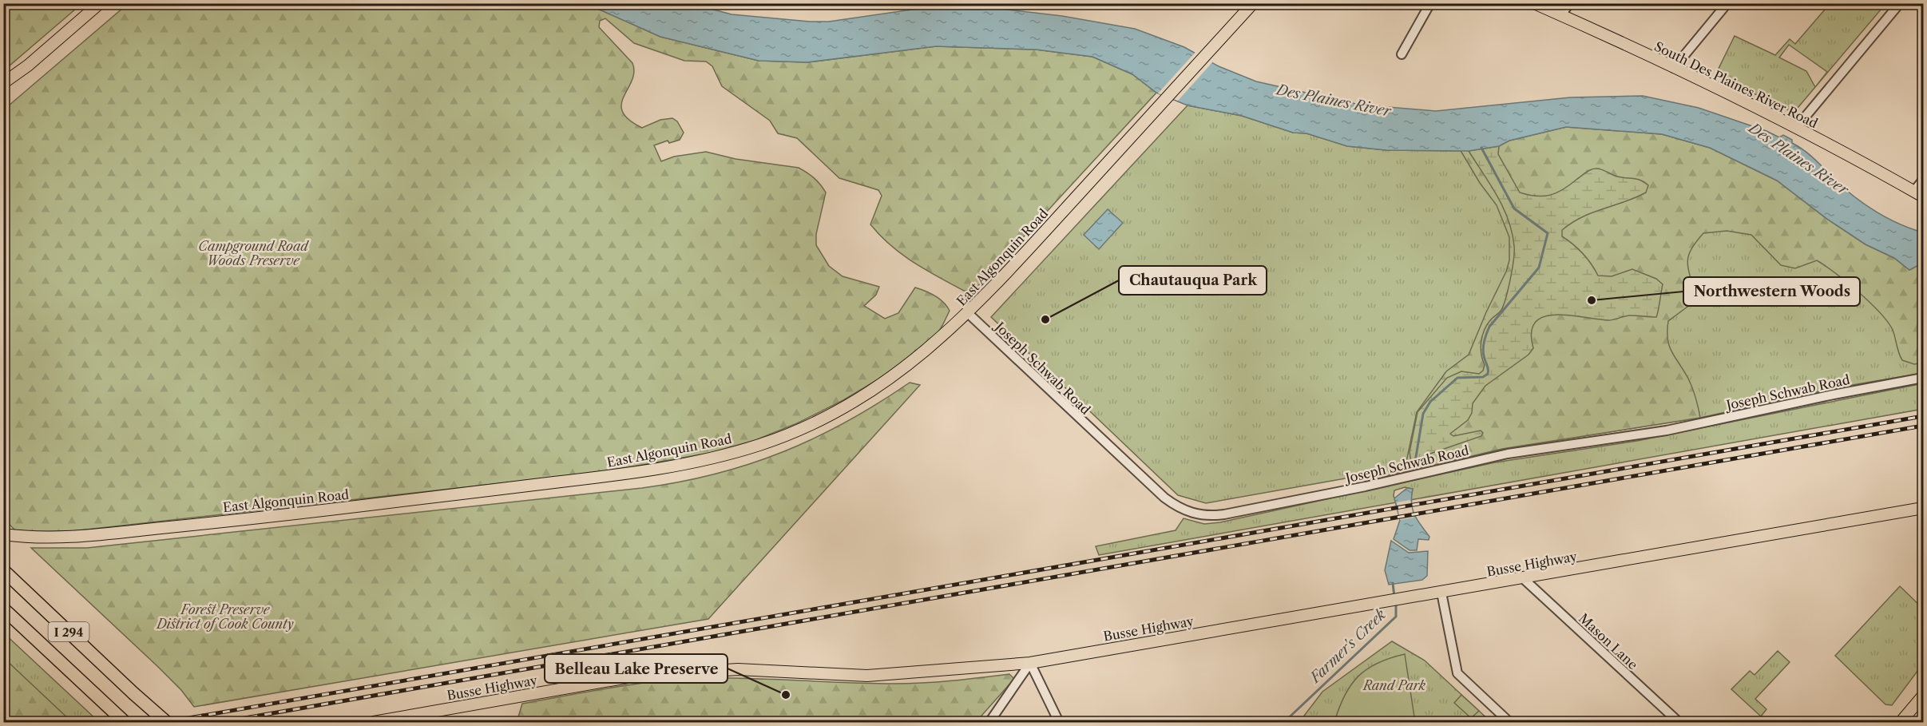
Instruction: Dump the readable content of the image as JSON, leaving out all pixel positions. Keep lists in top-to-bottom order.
{
  "streets": {
    "highway": ["I 294"],
    "main road": ["South Des Plaines River Road", "East Algonquin Road", "Busse Highway"],
    "street": ["Joseph Schwab Road", "Mason Lane"]
  },
  "crossings": [
    ["East Algonquin Road", "Joseph Schwab Road"],
    ["Busse Highway", "Mason Lane"]
  ],
  "water": ["Des Plaines River", "Farmer's Creek"],
  "parks": ["Campground Road Woods Preserve", "Forest Preserve District of Cook County", "Rand Park"],
  "places": ["Northwestern Woods", "Chautauqua Park", "Belleau Lake Preserve"]
}
